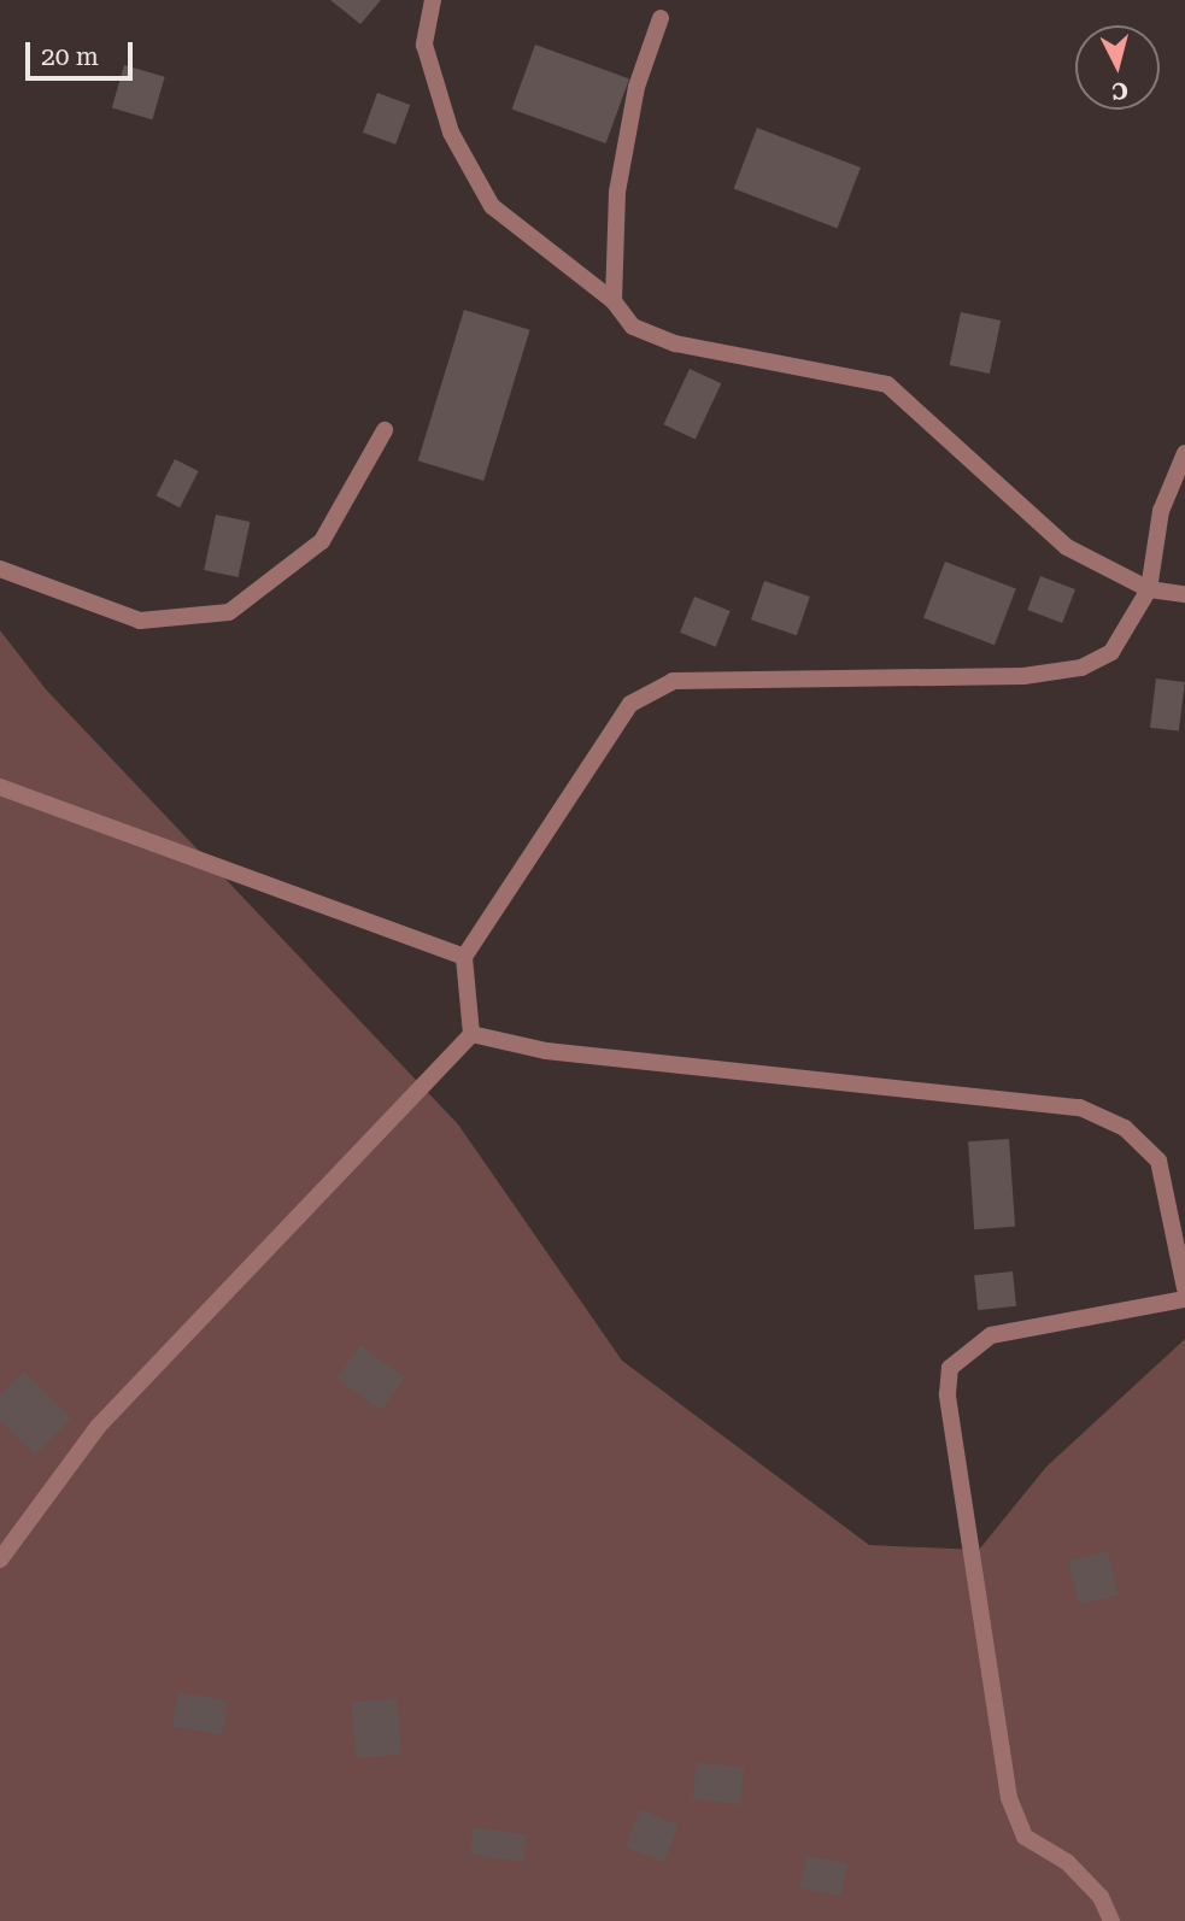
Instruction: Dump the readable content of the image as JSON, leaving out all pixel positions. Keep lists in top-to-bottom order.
{
  "scale_bar": "20 m",
  "north": "bottom"
}
